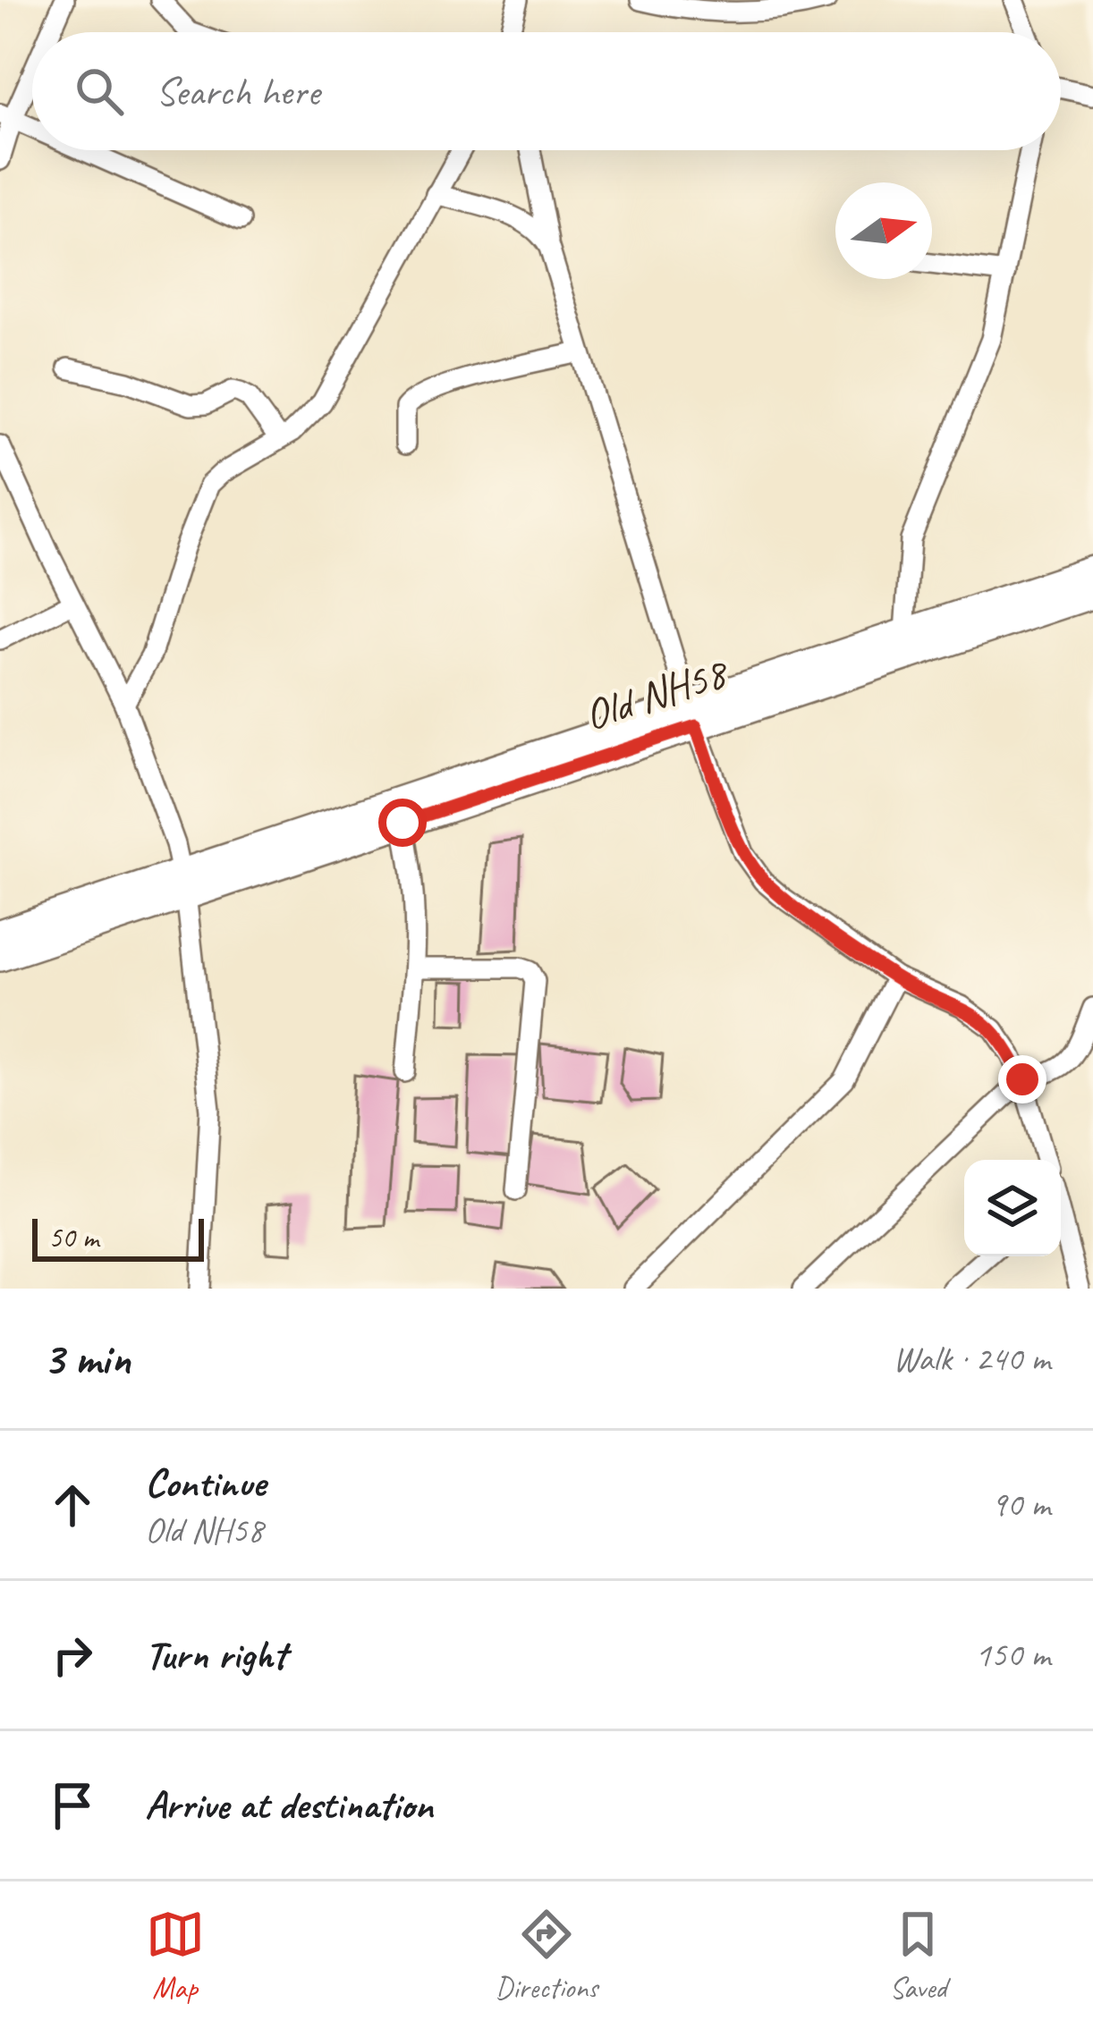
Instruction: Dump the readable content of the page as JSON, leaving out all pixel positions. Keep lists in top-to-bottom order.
{
  "streets": {
    "main road": ["Old NH58"]
  },
  "scale_bar": "50 m",
  "north": "right",
  "page": {
    "search": "Search here",
    "scale": "50 m",
    "heading": ["3 min", "Walk · 240 m"],
    "list": [
      ["Continue", "Old NH58", "90 m"],
      ["Turn right", "150 m"],
      "Arrive at destination"
    ],
    "nav": ["Map", "Directions", "Saved"]
  }
}
